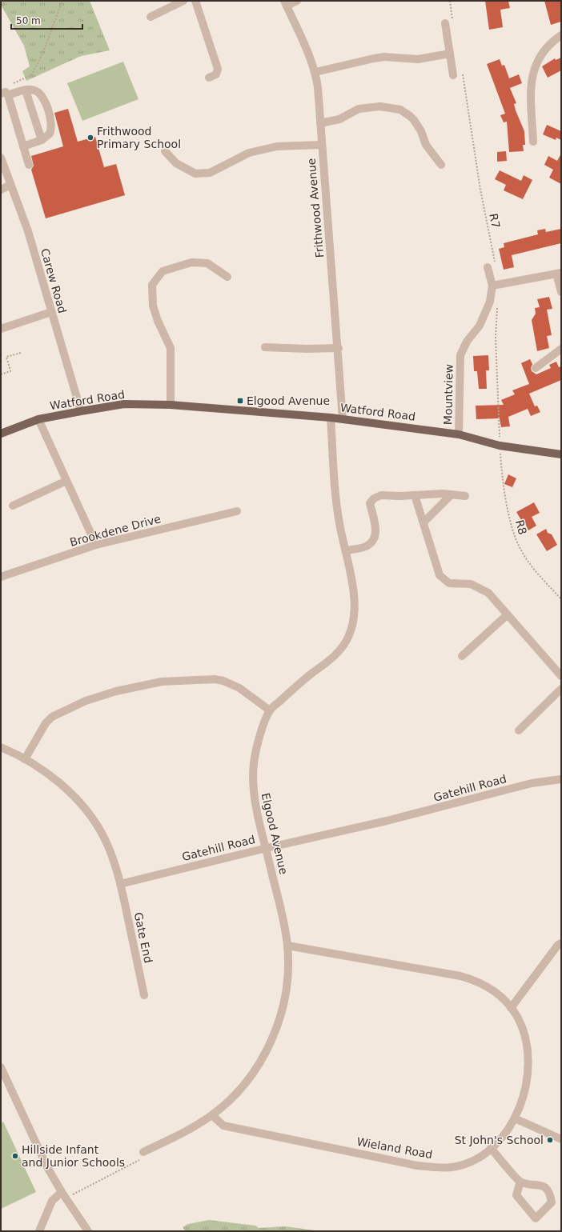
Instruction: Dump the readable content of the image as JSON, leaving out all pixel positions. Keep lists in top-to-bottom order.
{
  "streets": {
    "main road": ["Watford Road"],
    "street": [
      "Frithwood Avenue",
      "Carew Road",
      "Mountview",
      "Brookdene Drive",
      "Gatehill Road",
      "Elgood Avenue",
      "Gate End",
      "Wieland Road"
    ],
    "path": ["R7", "R8"]
  },
  "crossings": [
    ["Frithwood Avenue", "Watford Road"],
    ["R7", "Mountview"],
    ["Carew Road", "Watford Road"],
    ["Mountview", "Watford Road"],
    ["Watford Road", "R8"],
    ["Watford Road", "Elgood Avenue"],
    ["Gatehill Road", "Elgood Avenue"],
    ["Gatehill Road", "Gate End"],
    ["Elgood Avenue", "Wieland Road"]
  ],
  "places": {
    "other": ["Frithwood Primary School", "St John's School", "Hillside Infant and Junior Schools"],
    "transit": ["Elgood Avenue"]
  },
  "scale_bar": "50 m"
}
